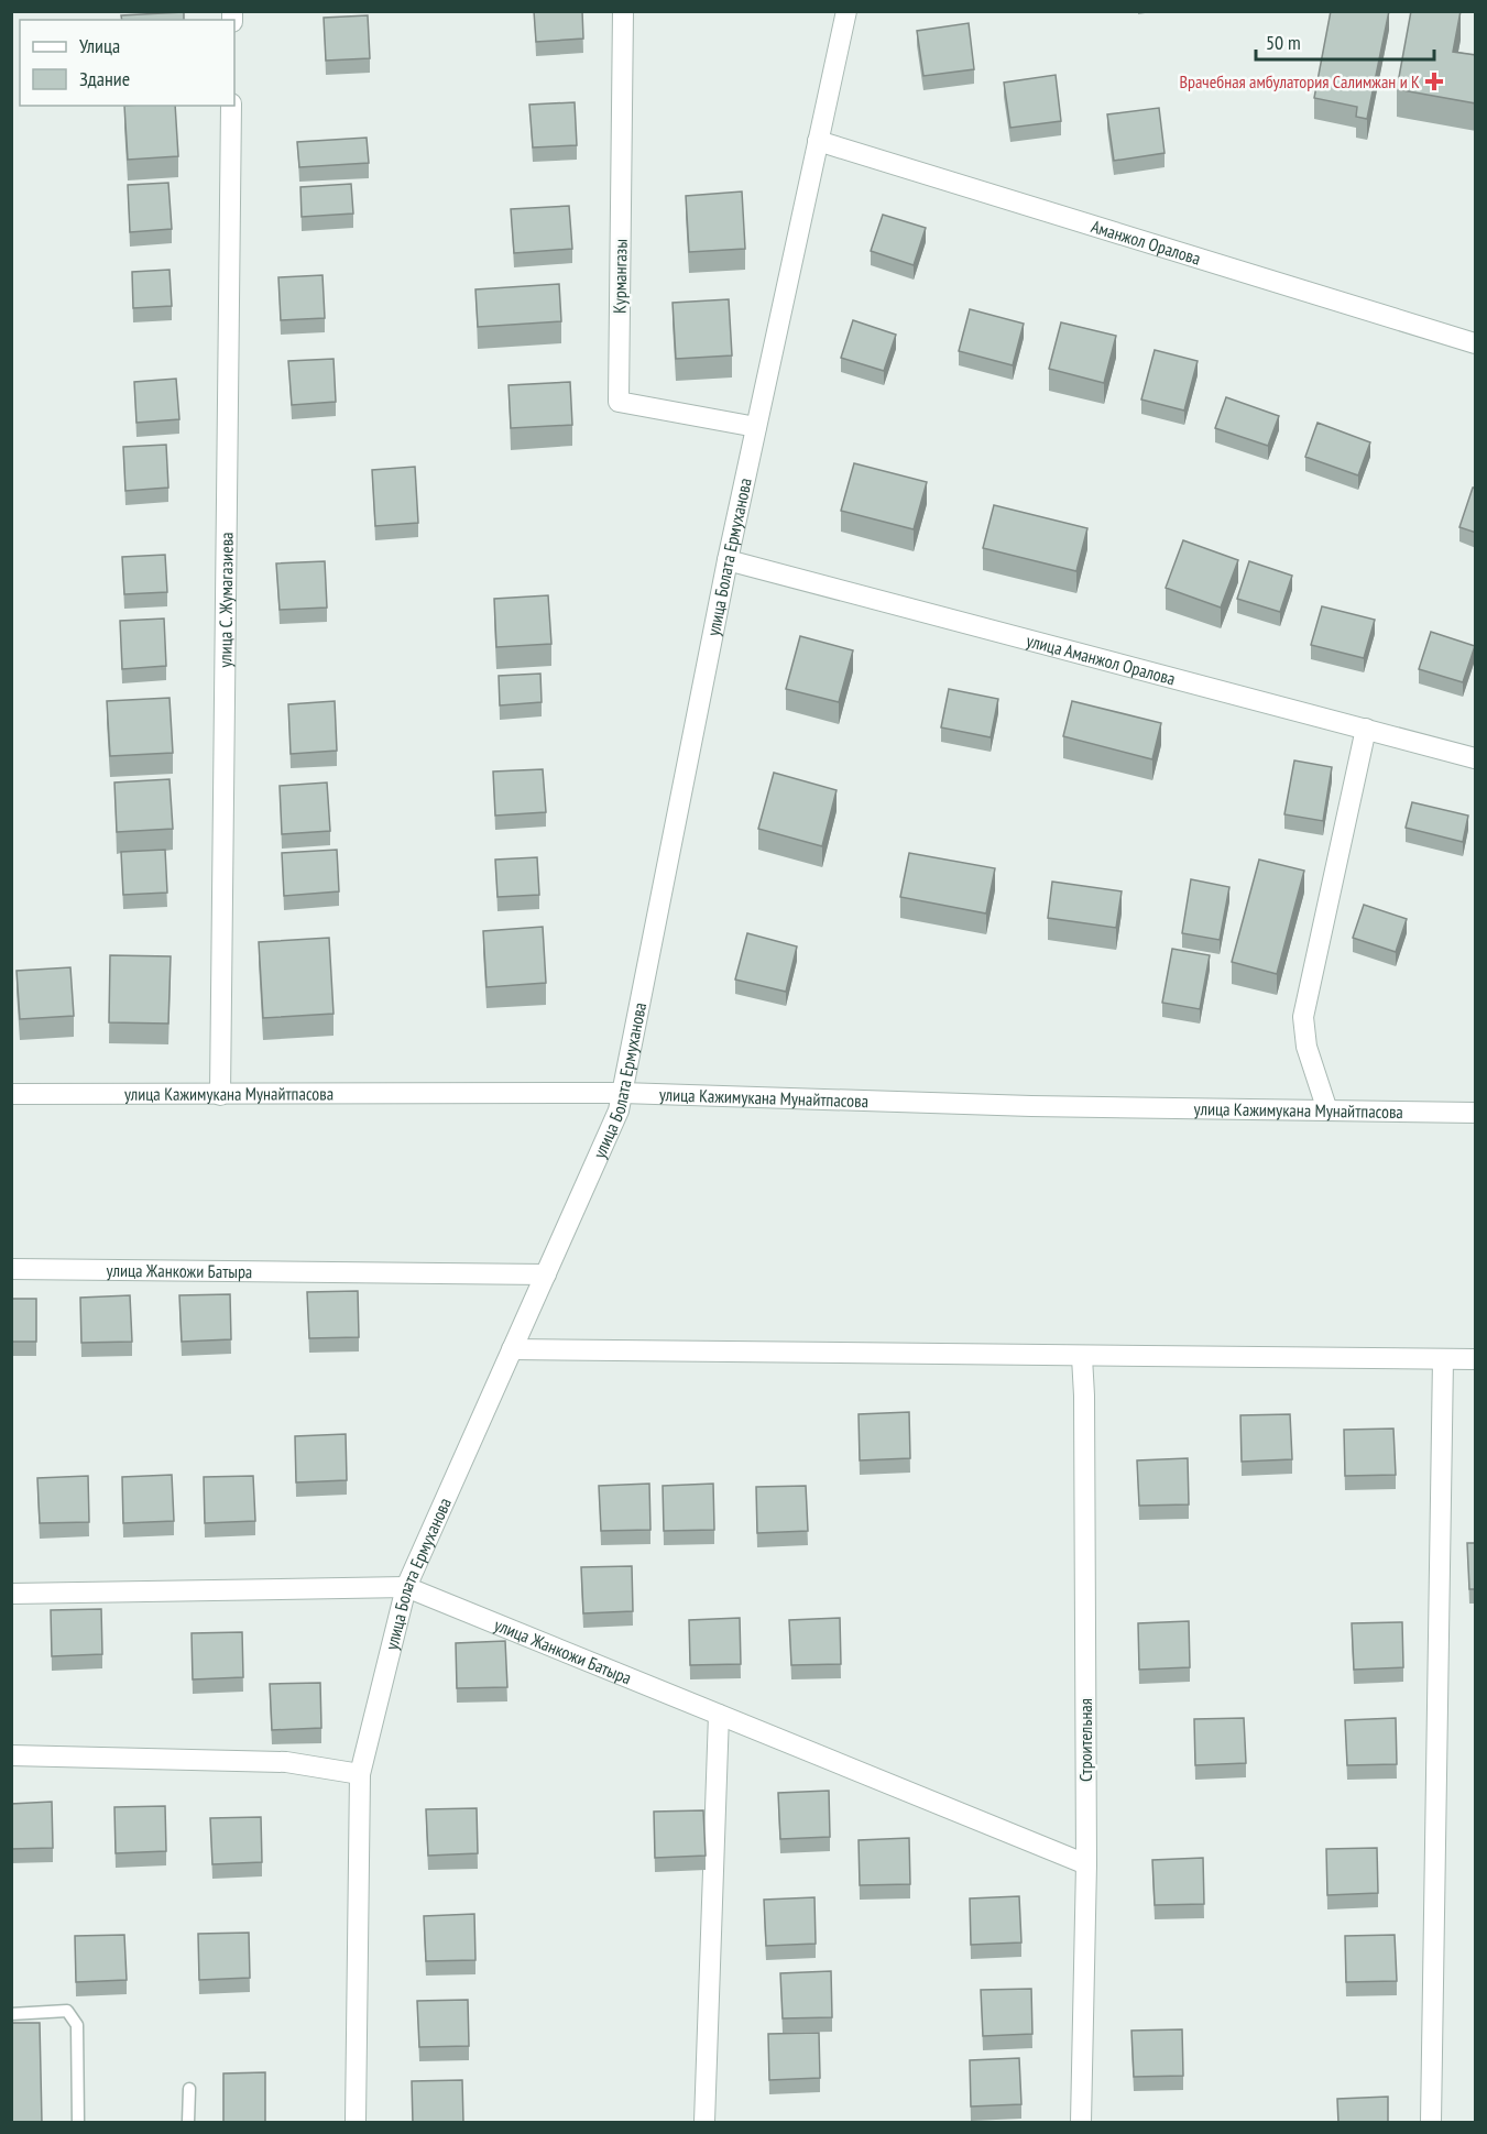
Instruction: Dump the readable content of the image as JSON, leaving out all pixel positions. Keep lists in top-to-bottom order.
{
  "streets": {
    "street": [
      "Аманжол Оралова",
      "Курмангазы",
      "улица Болата Ермуханова",
      "улица С. Жумагазиева",
      "улица Аманжол Оралова",
      "улица Кажимукана Мунайтпасова",
      "улица Жанкожи Батыра",
      "Строительная"
    ]
  },
  "crossings": [
    ["Аманжол Оралова", "улица Болата Ермуханова"],
    ["Курмангазы", "улица Болата Ермуханова"],
    ["улица Болата Ермуханова", "улица Аманжол Оралова"],
    ["улица Болата Ермуханова", "улица Кажимукана Мунайтпасова"],
    ["улица Болата Ермуханова", "улица Жанкожи Батыра"],
    ["улица С. Жумагазиева", "улица Кажимукана Мунайтпасова"],
    ["улица Жанкожи Батыра", "Строительная"]
  ],
  "places": {
    "health": ["Врачебная амбулатория Салимжан и К"]
  },
  "legend": ["Улица", "Здание"],
  "scale_bar": "50 m"
}
